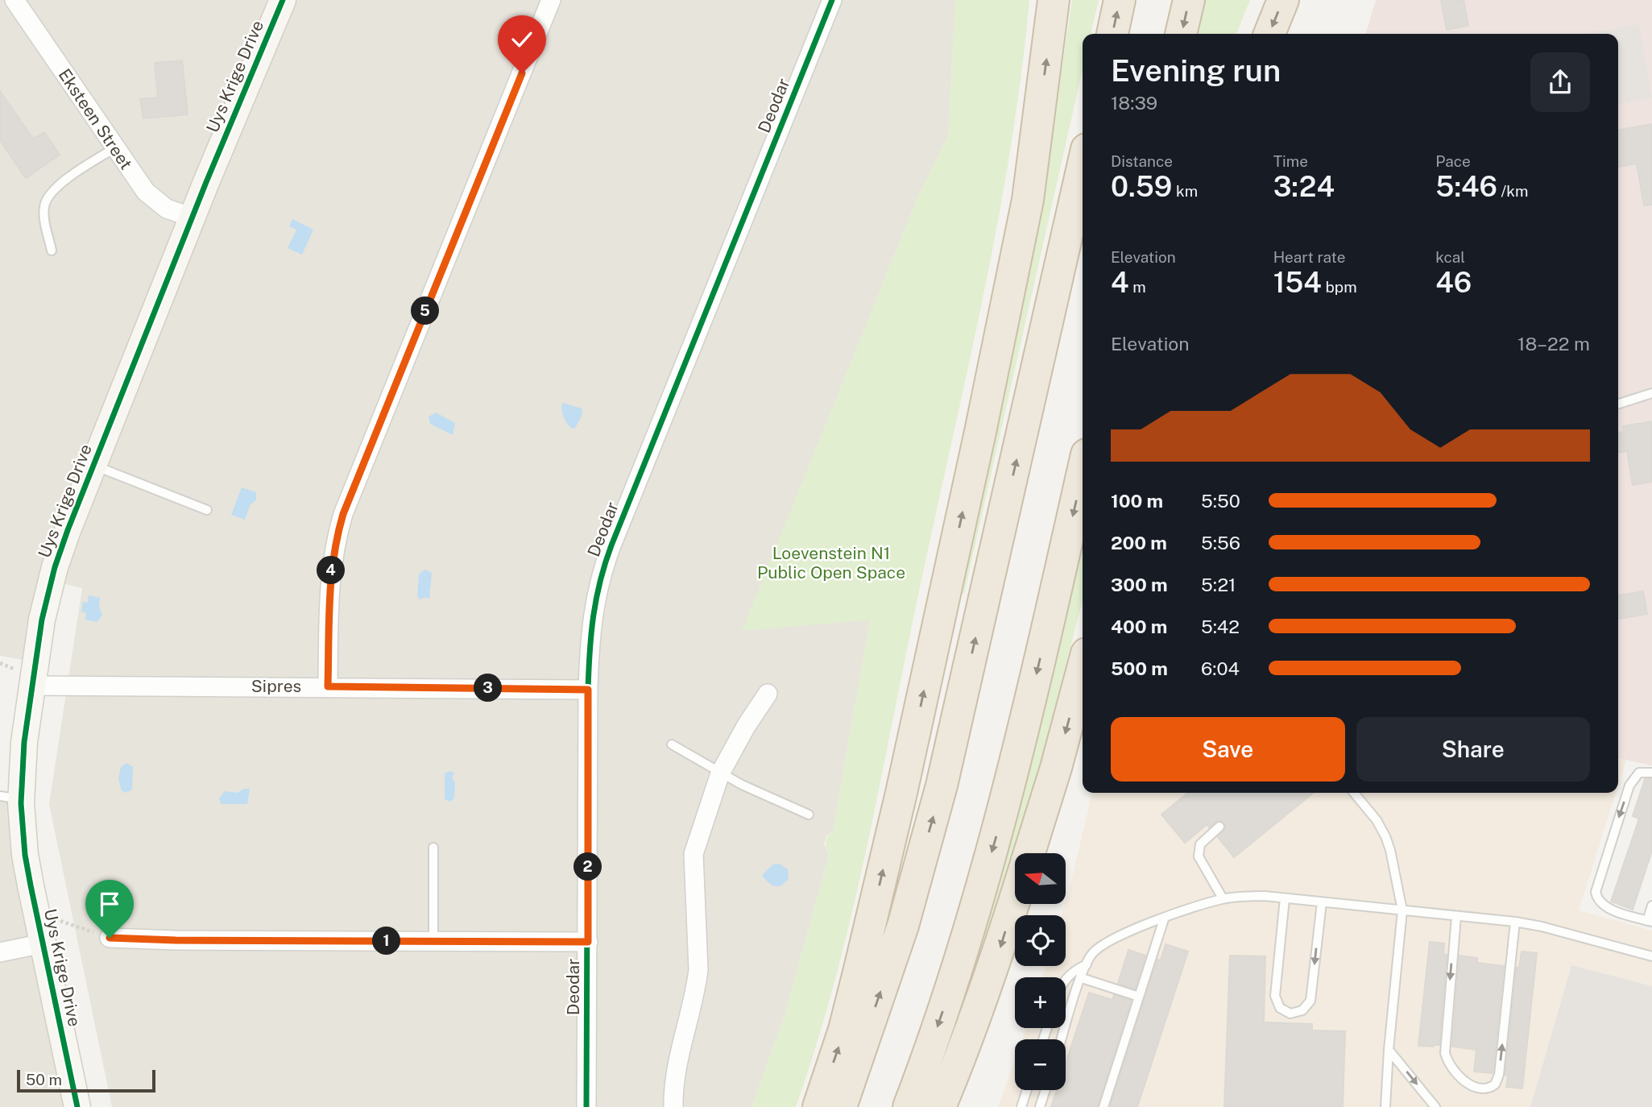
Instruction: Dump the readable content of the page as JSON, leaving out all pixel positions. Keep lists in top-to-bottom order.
{
  "streets": {
    "street": [
      "Uys Krige Drive",
      "Deodar",
      "Eksteen Street",
      "Sipres"
    ]
  },
  "crossings": [
    ["Uys Krige Drive", "Eksteen Street"],
    ["Uys Krige Drive", "Sipres"],
    ["Deodar", "Sipres"]
  ],
  "parks": ["Loevenstein N1 Public Open Space"],
  "scale_bar": "50 m",
  "north": "left",
  "page": {
    "heading": ["Evening run", "18:39"],
    "stats": [
      ["Distance", "0.59 km"],
      ["Time", "3:24"],
      ["Pace", "5:46 /km"],
      ["Elevation", "4 m"],
      ["Heart rate", "154 bpm"],
      ["kcal", "46"]
    ],
    "pins": [
      "5",
      "4",
      "3",
      "2",
      "1"
    ],
    "chart": ["Elevation", "18–22 m"],
    "list": [
      {
        "name": "100 m",
        "note": "5:50"
      },
      {
        "name": "200 m",
        "note": "5:56"
      },
      {
        "name": "300 m",
        "note": "5:21"
      },
      {
        "name": "400 m",
        "note": "5:42"
      },
      {
        "name": "500 m",
        "note": "6:04"
      }
    ],
    "buttons": ["Save", "Share"],
    "map_buttons": ["+", "−"],
    "scale": "50 m"
  }
}
